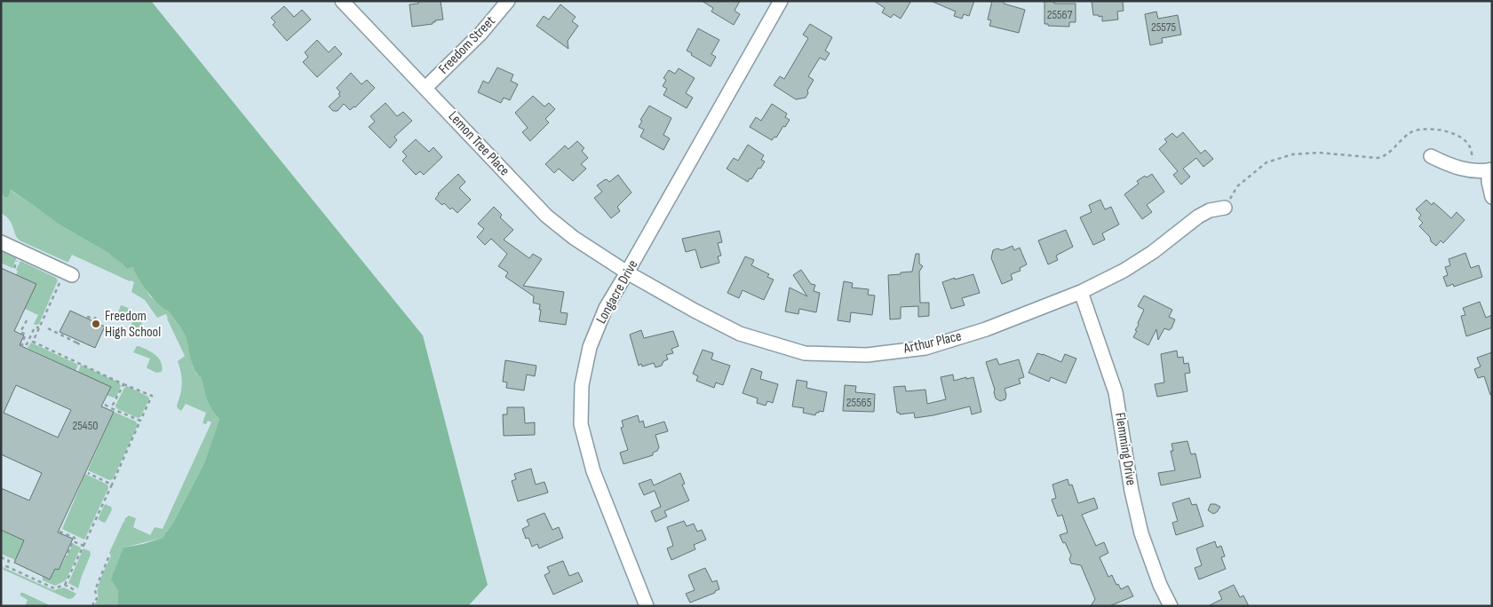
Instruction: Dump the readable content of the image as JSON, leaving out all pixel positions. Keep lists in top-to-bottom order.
{
  "streets": {
    "street": [
      "Freedom Street",
      "Lemon Tree Place",
      "Longacre Drive",
      "Arthur Place",
      "Flemming Drive"
    ]
  },
  "crossings": [
    ["Freedom Street", "Lemon Tree Place"],
    ["Lemon Tree Place", "Longacre Drive"],
    ["Lemon Tree Place", "Arthur Place"],
    ["Longacre Drive", "Arthur Place"],
    ["Arthur Place", "Flemming Drive"]
  ],
  "places": ["Freedom High School"],
  "house_numbers": [
    "25567",
    "25575",
    "25565",
    "25450"
  ]
}
